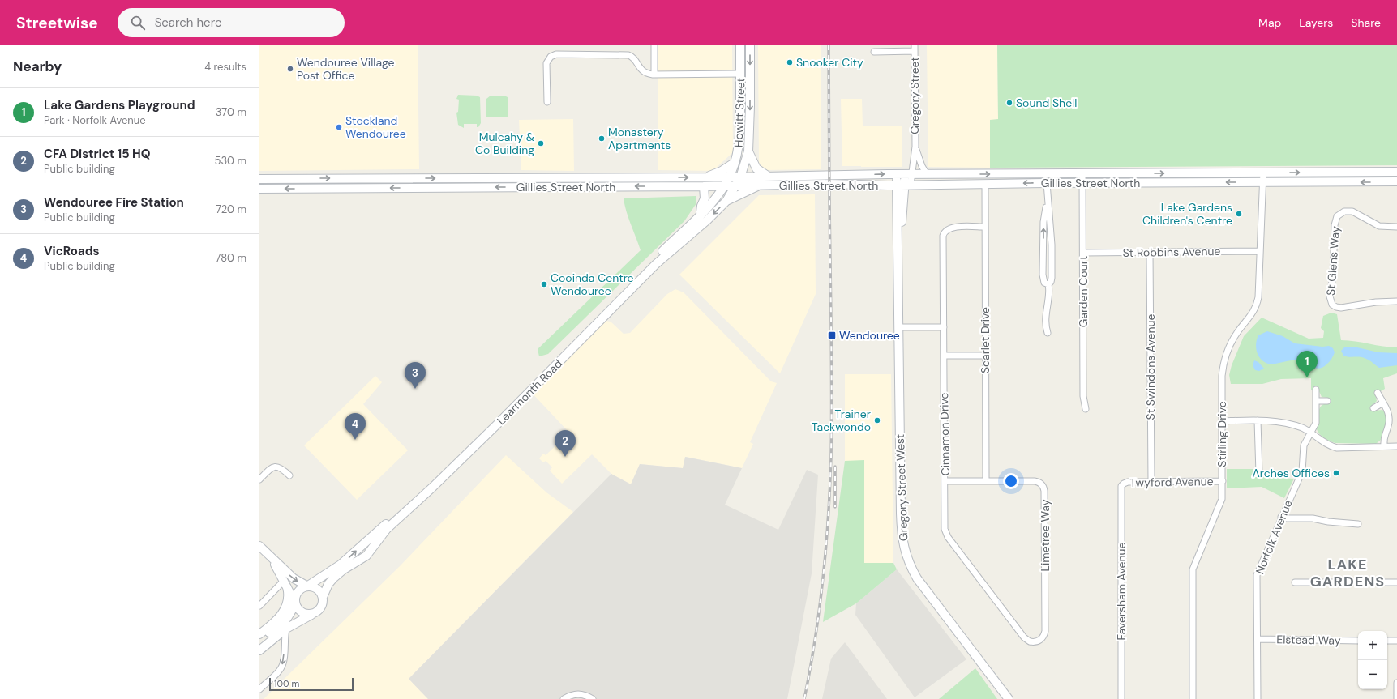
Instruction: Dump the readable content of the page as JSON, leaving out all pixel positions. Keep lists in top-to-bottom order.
{
  "streets": {
    "main road": [
      "Howitt Street",
      "Gillies Street North",
      "Learmonth Road",
      "Gregory Street West"
    ],
    "street": [
      "Gregory Street",
      "St Robbins Avenue",
      "St Glens Way",
      "Garden Court",
      "Scarlet Drive",
      "St Swindons Avenue",
      "Cinnamon Drive",
      "Stirling Drive",
      "Twyford Avenue",
      "Limetree Way",
      "Norfolk Avenue",
      "Faversham Avenue",
      "Elstead Way"
    ]
  },
  "crossings": [
    ["Gregory Street", "Gillies Street North"],
    ["Gregory Street", "Gregory Street West"],
    ["Howitt Street", "Gillies Street North"],
    ["Howitt Street", "Learmonth Road"],
    ["Gillies Street North", "Garden Court"],
    ["Gillies Street North", "Scarlet Drive"],
    ["Gillies Street North", "Learmonth Road"],
    ["Gillies Street North", "Stirling Drive"],
    ["Gillies Street North", "Gregory Street West"],
    ["St Robbins Avenue", "Garden Court"],
    ["St Robbins Avenue", "St Swindons Avenue"],
    ["St Robbins Avenue", "Stirling Drive"],
    ["Scarlet Drive", "Cinnamon Drive"],
    ["Scarlet Drive", "Limetree Way"],
    ["St Swindons Avenue", "Twyford Avenue"],
    ["Cinnamon Drive", "Limetree Way"],
    ["Stirling Drive", "Twyford Avenue"],
    ["Twyford Avenue", "Faversham Avenue"],
    ["Norfolk Avenue", "Elstead Way"]
  ],
  "districts": ["LAKE GARDENS"],
  "places": {
    "other": [
      "Snooker City",
      "Wendouree Village Post Office",
      "Sound Shell",
      "Stockland Wendouree",
      "Monastery Apartments",
      "Mulcahy & Co Building",
      "Lake Gardens Children's Centre",
      "Cooinda Centre Wendouree",
      "Trainer Taekwondo",
      "Arches Offices"
    ],
    "transit": ["Wendouree"]
  },
  "scale_bar": "100 m",
  "page": {
    "header": "Streetwise",
    "search": "Search here",
    "nav": ["Map", "Layers", "Share"],
    "heading": ["Nearby", "4 results"],
    "list": [
      {
        "mark": "1",
        "name": "Lake Gardens Playground",
        "note": "Park · Norfolk Avenue",
        "value": "370 m"
      },
      {
        "mark": "2",
        "name": "CFA District 15 HQ",
        "note": "Public building",
        "value": "530 m"
      },
      {
        "mark": "3",
        "name": "Wendouree Fire Station",
        "note": "Public building",
        "value": "720 m"
      },
      {
        "mark": "4",
        "name": "VicRoads",
        "note": "Public building",
        "value": "780 m"
      }
    ],
    "pins": [
      "1",
      "3",
      "4",
      "2"
    ],
    "map_buttons": ["+", "−"],
    "scale": "100 m"
  }
}
